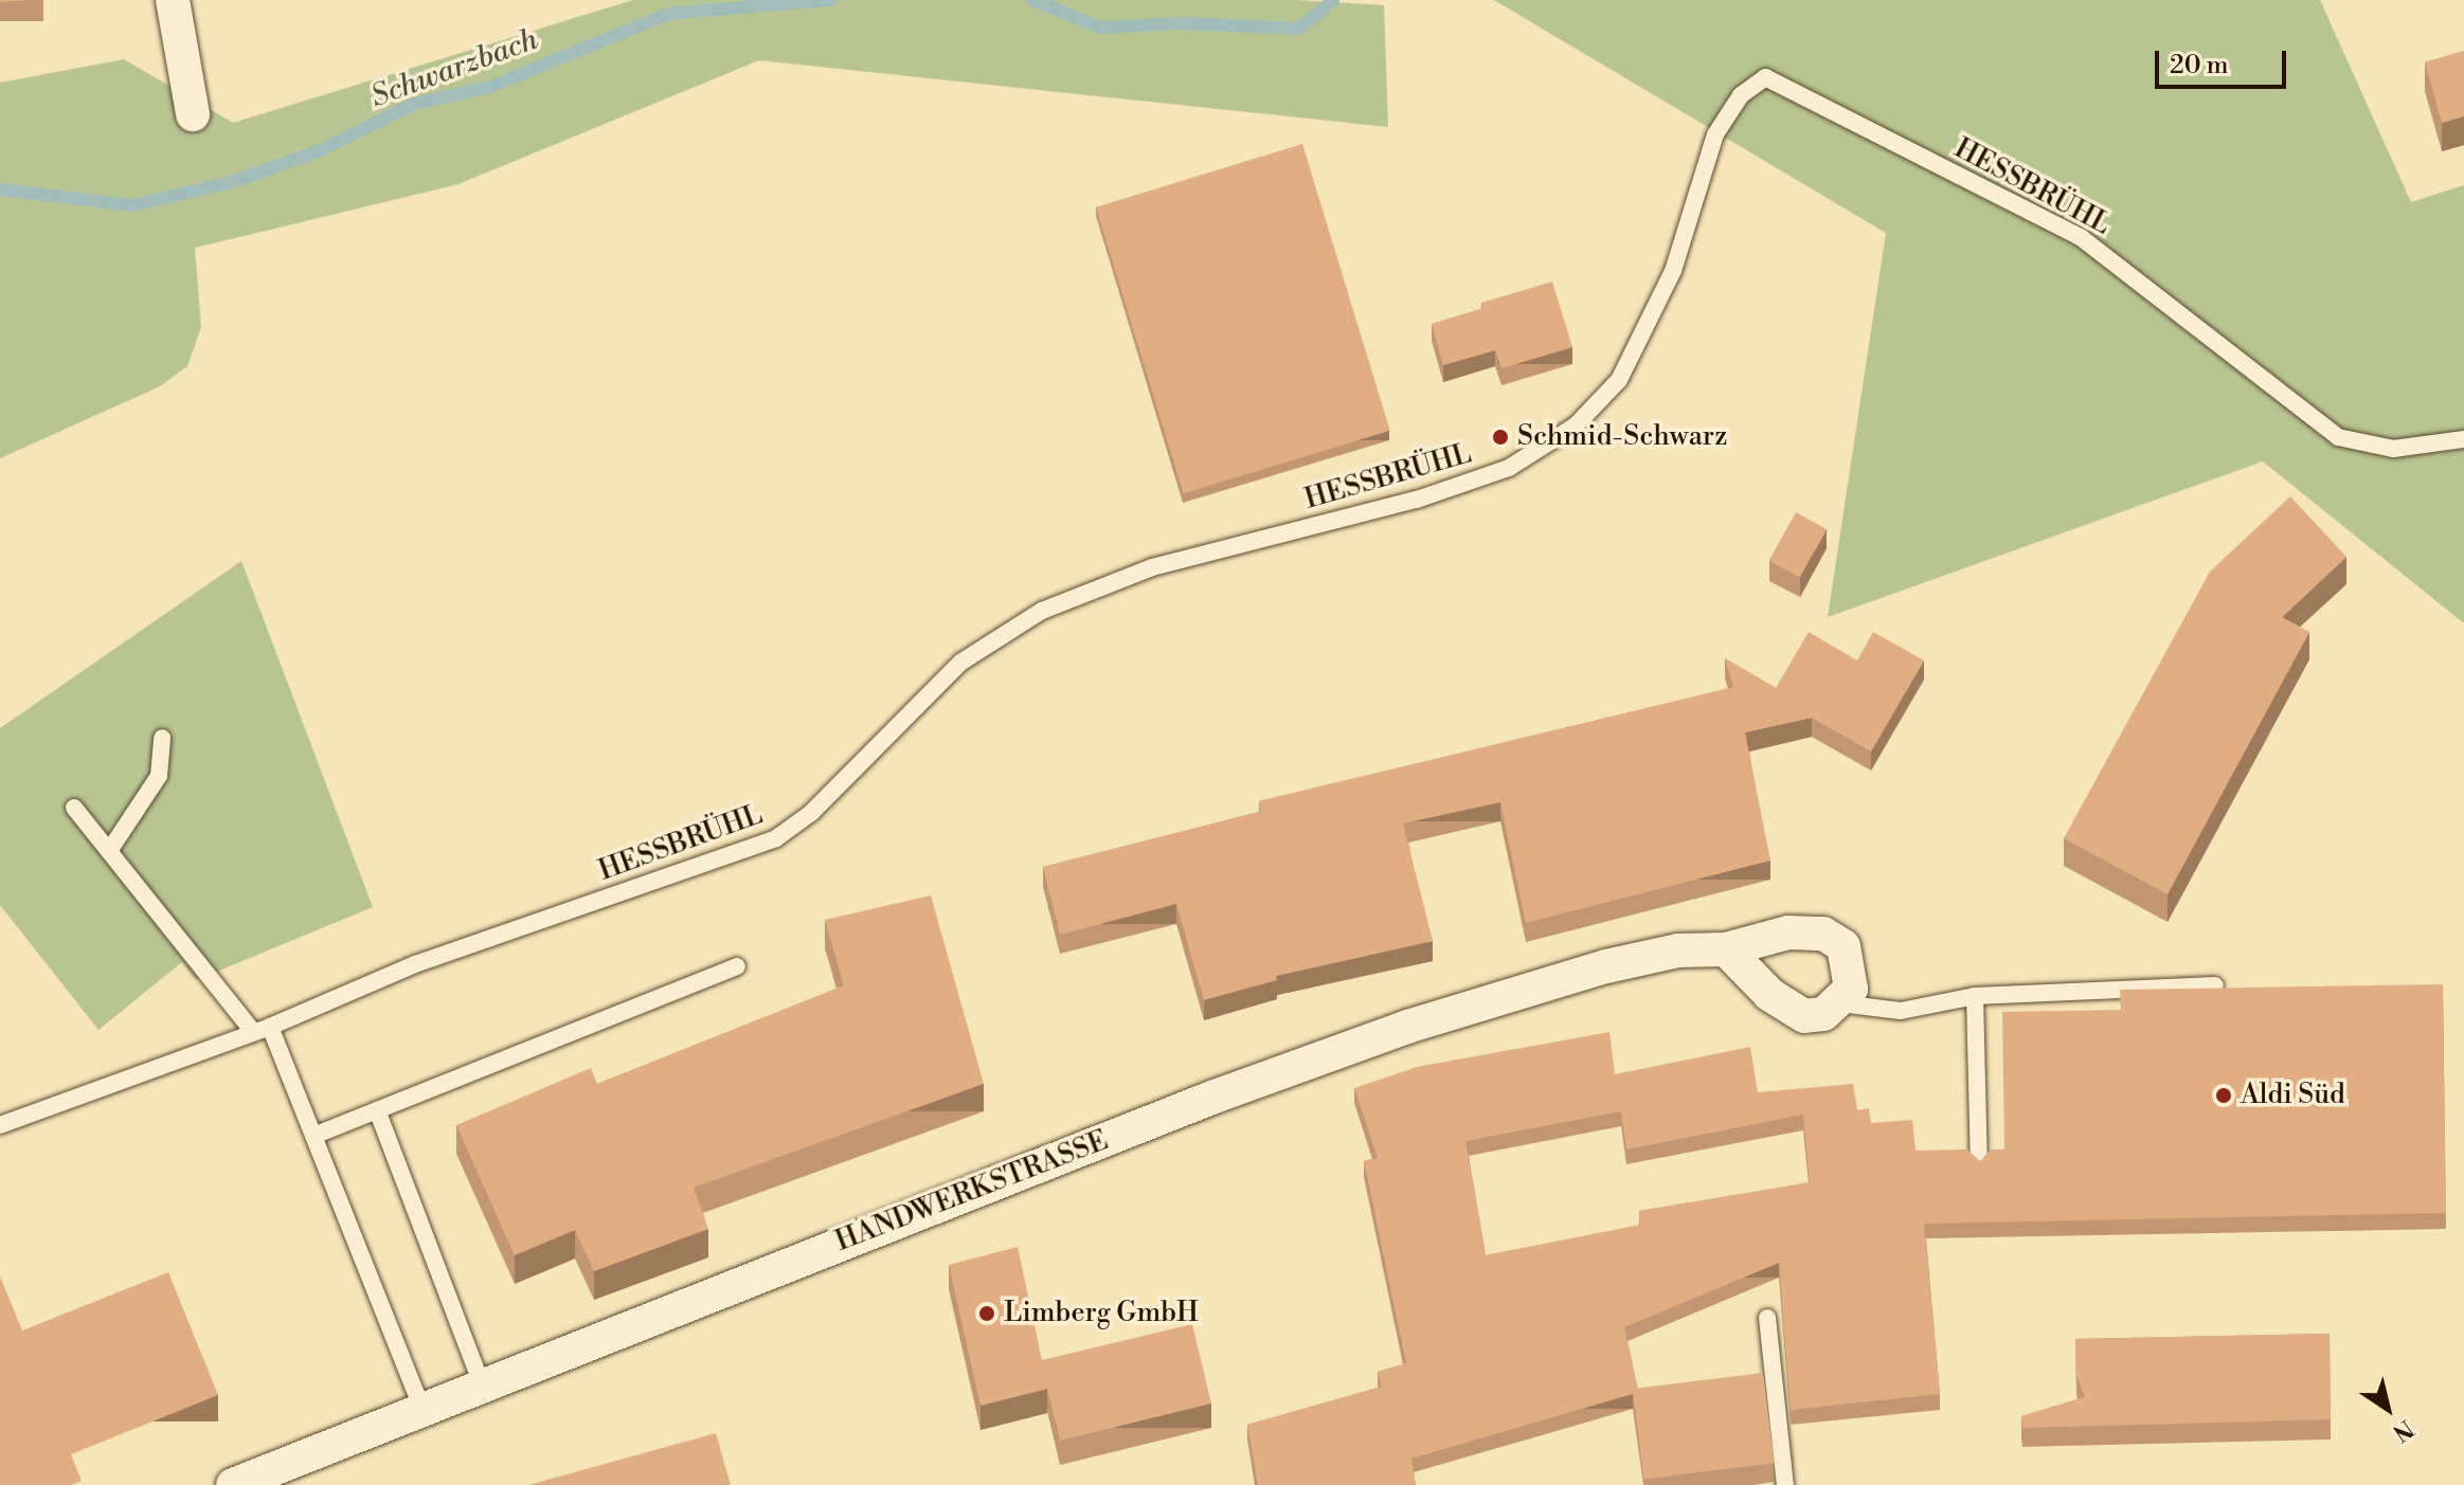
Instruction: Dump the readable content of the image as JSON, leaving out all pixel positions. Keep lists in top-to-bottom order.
{
  "streets": {
    "street": ["HANDWERKSTRASSE"],
    "lane": ["HESSBRÜHL"]
  },
  "water": ["Schwarzbach"],
  "places": ["Schmid-Schwarz", "Aldi Süd", "Limberg GmbH"],
  "scale_bar": "20 m",
  "north": "bottom right"
}
